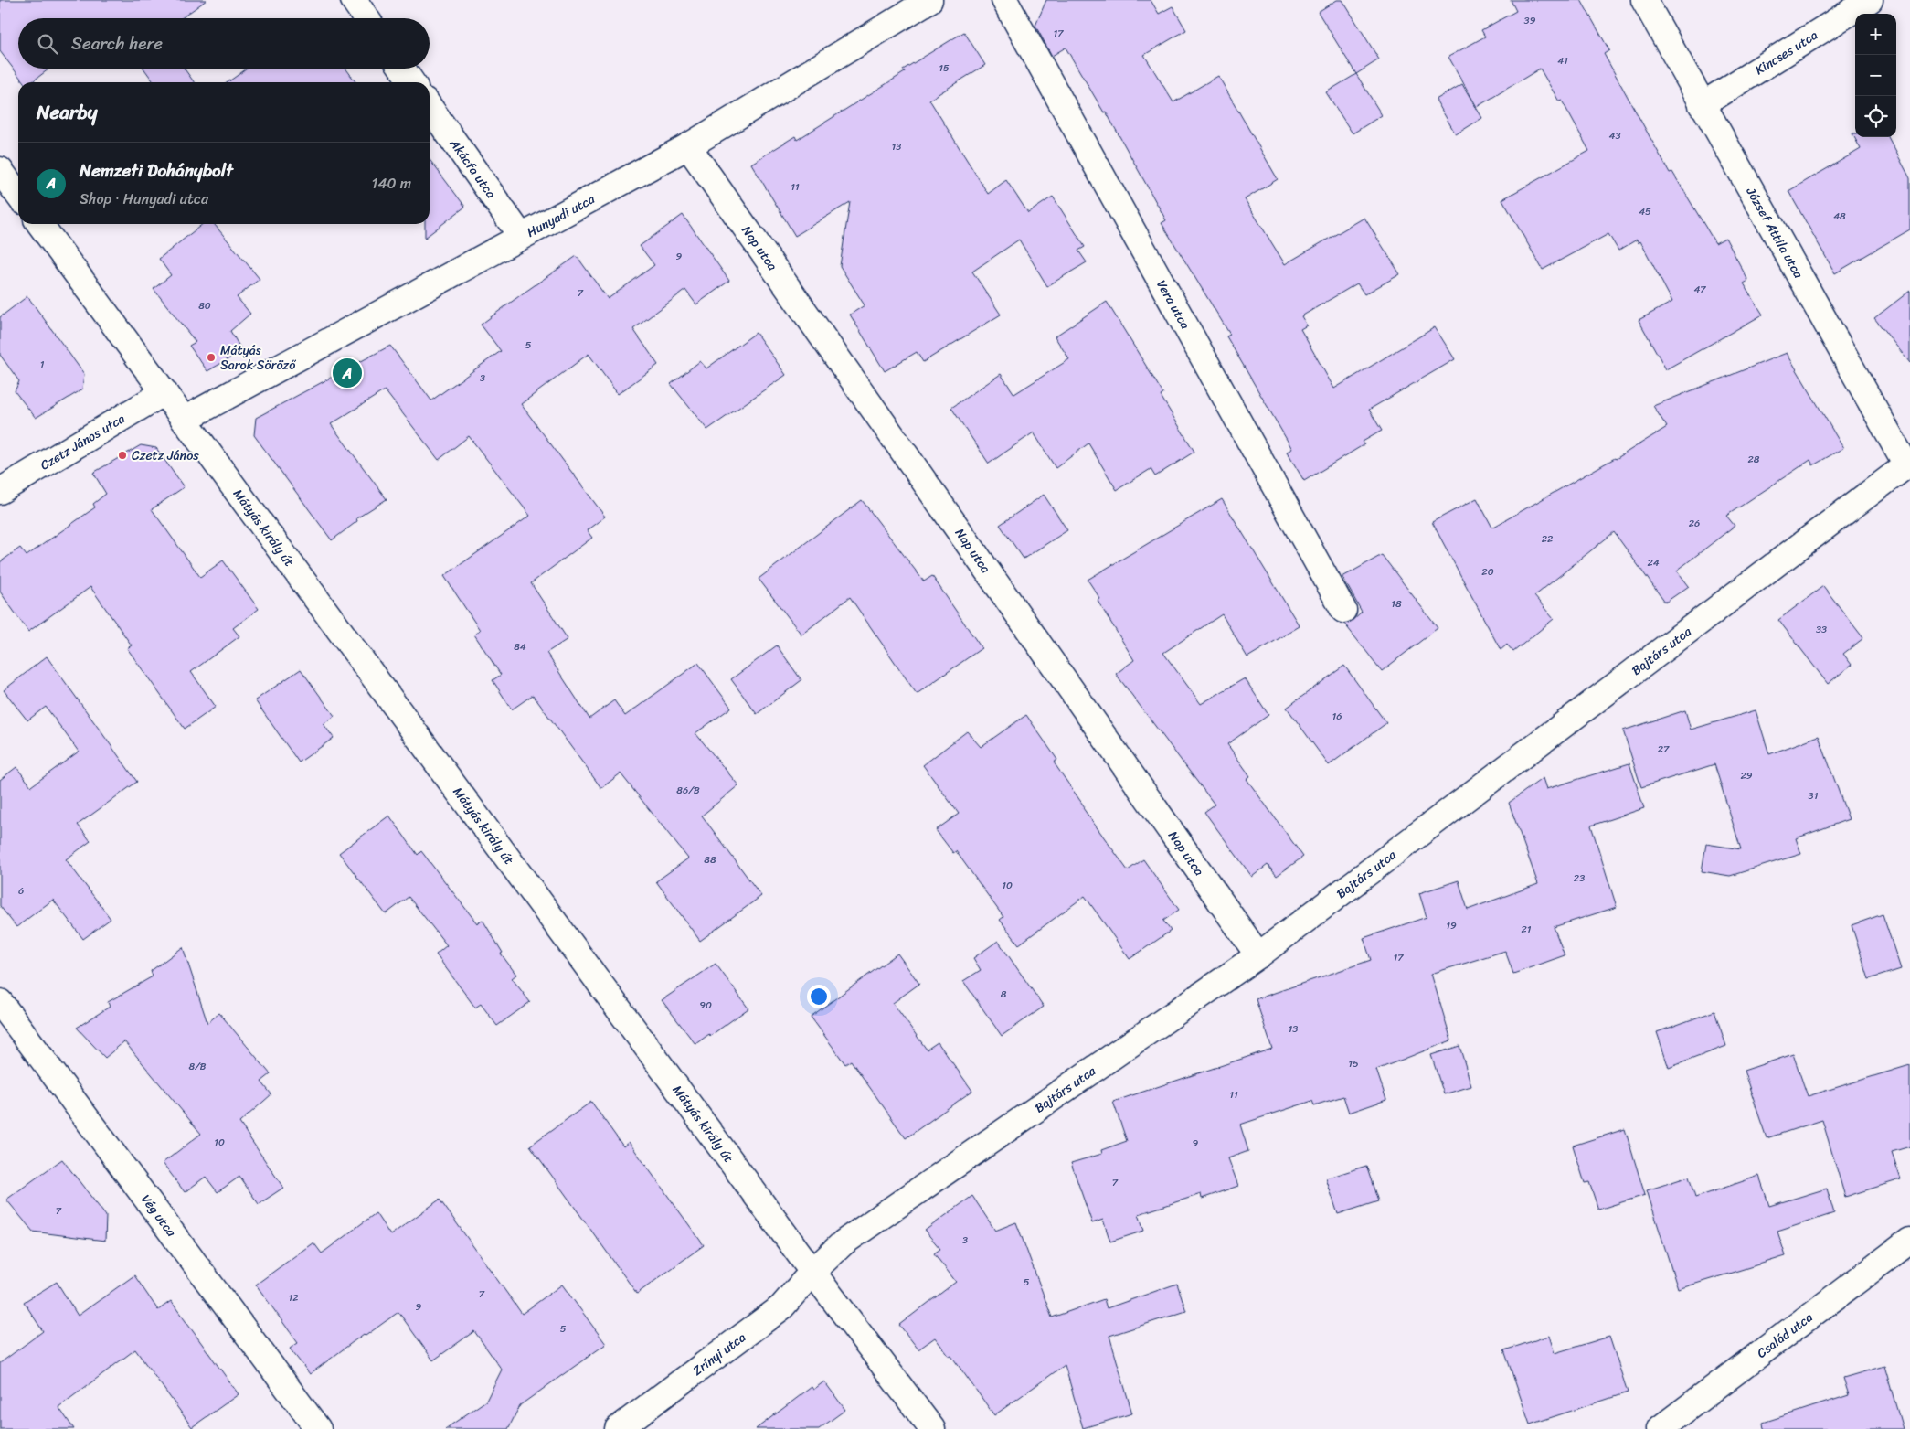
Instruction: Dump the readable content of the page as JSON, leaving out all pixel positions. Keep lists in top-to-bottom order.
{
  "streets": {
    "street": [
      "Kincses utca",
      "Akácfa utca",
      "Hunyadi utca",
      "József Attila utca",
      "Nap utca",
      "Vera utca",
      "Czetz János utca",
      "Mátyás király út",
      "Bajtárs utca",
      "Vég utca",
      "Család utca",
      "Zrínyi utca"
    ]
  },
  "crossings": [
    ["Kincses utca", "József Attila utca"],
    ["Akácfa utca", "Hunyadi utca"],
    ["Hunyadi utca", "Nap utca"],
    ["Hunyadi utca", "Mátyás király út"],
    ["József Attila utca", "Bajtárs utca"],
    ["Nap utca", "Bajtárs utca"],
    ["Czetz János utca", "Mátyás király út"],
    ["Mátyás király út", "Bajtárs utca"],
    ["Mátyás király út", "Zrínyi utca"],
    ["Bajtárs utca", "Zrínyi utca"]
  ],
  "places": ["Mátyás Sarok Söröző", "Czetz János"],
  "house_numbers": [
    "39",
    "17",
    "41",
    "15",
    "43",
    "13",
    "11",
    "45",
    "48",
    "9",
    "47",
    "7",
    "80",
    "5",
    "1",
    "3",
    "28",
    "26",
    "22",
    "24",
    "20",
    "18",
    "33",
    "84",
    "16",
    "27",
    "29",
    "86/B",
    "31",
    "88",
    "23",
    "10",
    "6",
    "19",
    "21",
    "17",
    "8",
    "90",
    "13",
    "15",
    "8/B",
    "11",
    "10",
    "9",
    "7",
    "7",
    "3",
    "5",
    "7",
    "12",
    "9",
    "5"
  ],
  "page": {
    "map_buttons": ["+", "−"],
    "search": "Search here",
    "heading": "Nearby",
    "list": [
      {
        "mark": "A",
        "name": "Nemzeti Dohánybolt",
        "note": "Shop · Hunyadi utca",
        "value": "140 m"
      }
    ],
    "pins": "A"
  }
}
